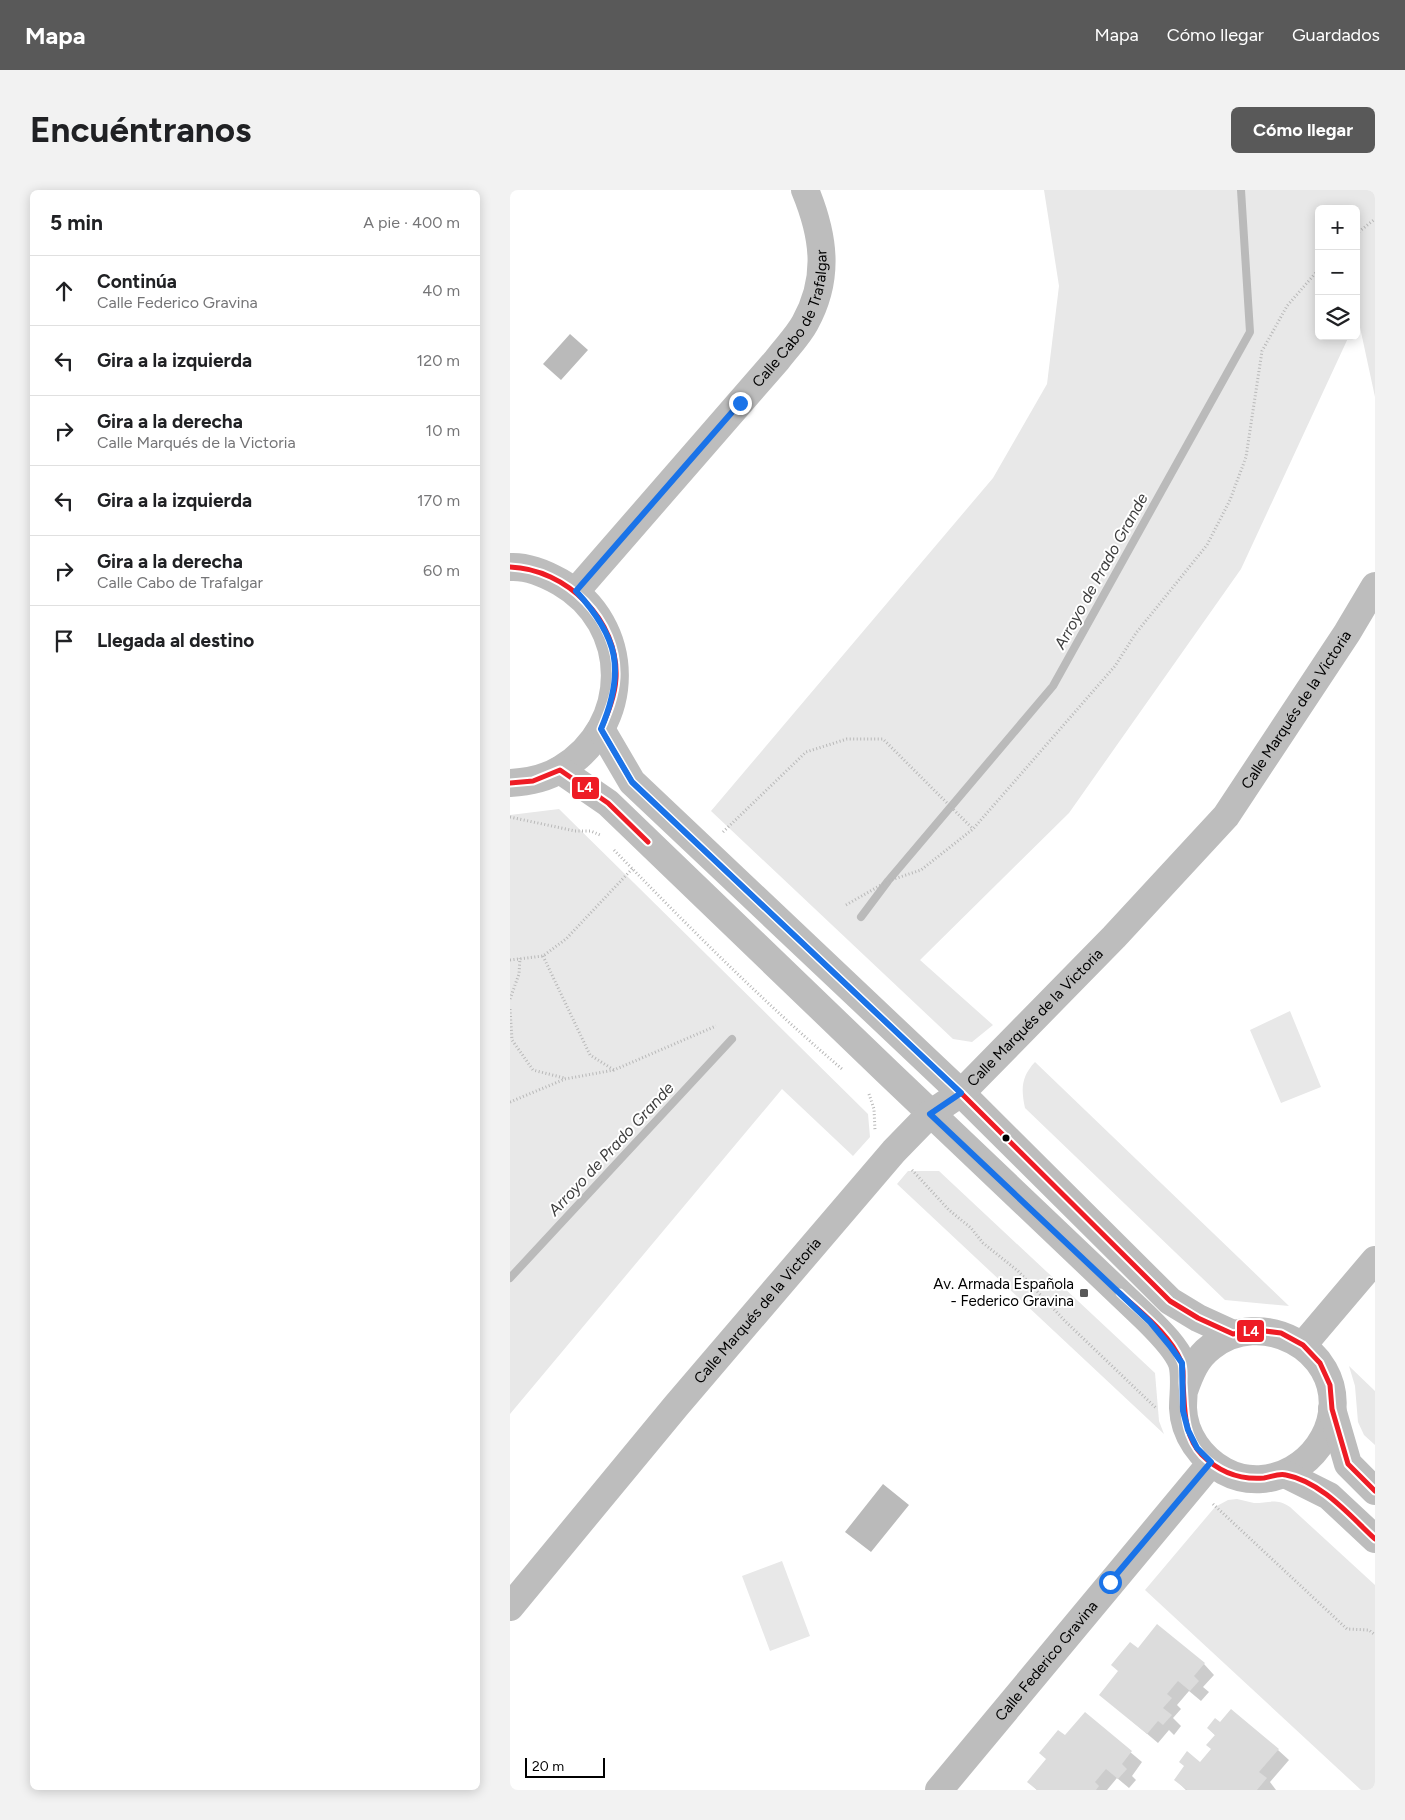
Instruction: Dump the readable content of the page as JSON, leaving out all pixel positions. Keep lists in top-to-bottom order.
{
  "streets": {
    "street": ["Calle Cabo de Trafalgar", "Calle Marqués de la Victoria", "Calle Federico Gravina"]
  },
  "water": ["Arroyo de Prado Grande"],
  "places": {
    "transit": ["Av. Armada Española - Federico Gravina"]
  },
  "lines": ["transit line L4"],
  "scale_bar": "20 m",
  "page": {
    "header": "Mapa",
    "nav": ["Mapa", "Cómo llegar", "Guardados"],
    "buttons": "Cómo llegar",
    "title": "Encuéntranos",
    "heading": ["5 min", "A pie · 400 m"],
    "map_buttons": ["+", "−"],
    "list": [
      ["Continúa", "Calle Federico Gravina", "40 m"],
      ["Gira a la izquierda", "120 m"],
      ["Gira a la derecha", "Calle Marqués de la Victoria", "10 m"],
      ["Gira a la izquierda", "170 m"],
      ["Gira a la derecha", "Calle Cabo de Trafalgar", "60 m"],
      "Llegada al destino"
    ],
    "scale": "20 m"
  }
}
